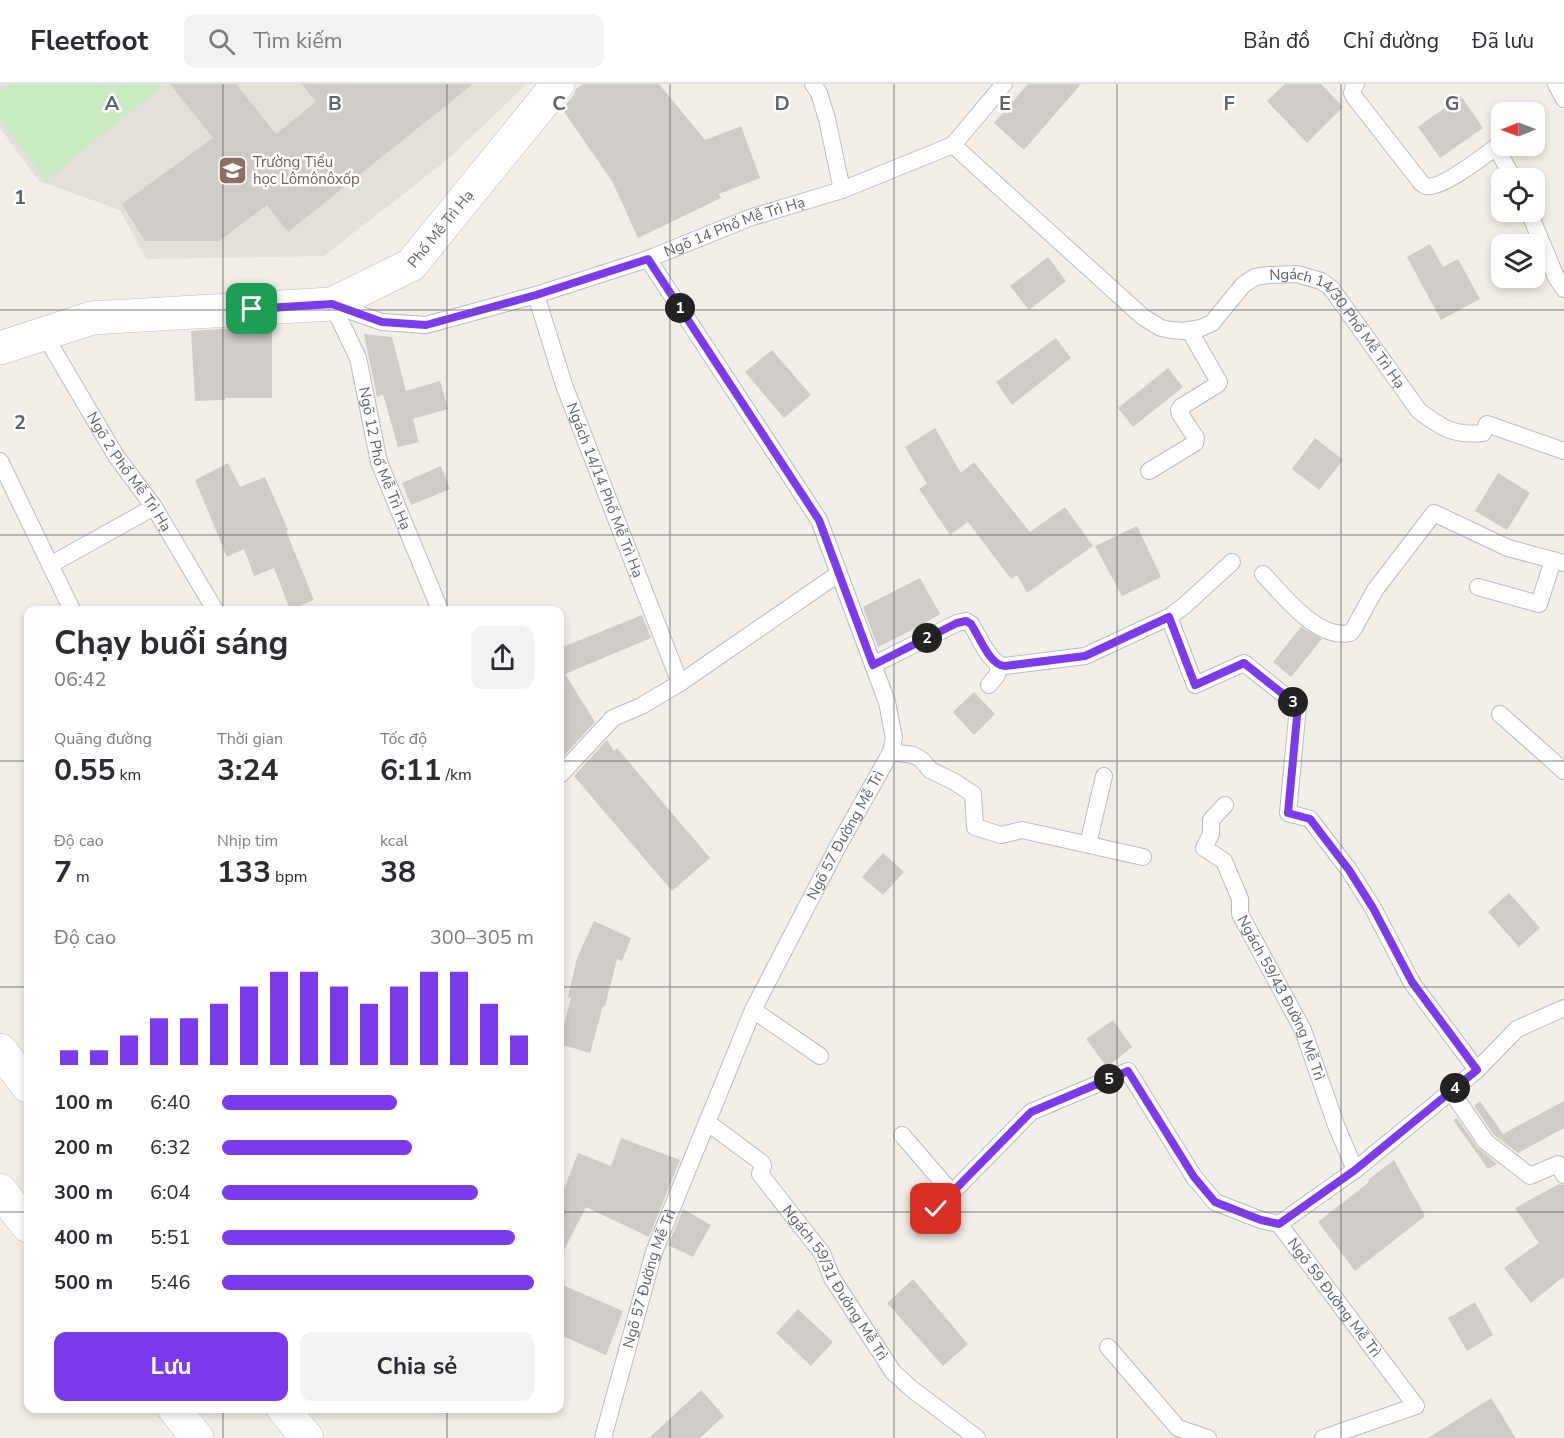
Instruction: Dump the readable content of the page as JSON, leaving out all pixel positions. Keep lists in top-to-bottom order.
{
  "streets": {
    "street": ["Phố Mễ Trì Hạ"],
    "lane": [
      "Ngõ 14 Phố Mễ Trì Hạ",
      "Ngách 14/30 Phố Mễ Trì Hạ",
      "Ngõ 12 Phố Mễ Trì Hạ",
      "Ngõ 2 Phố Mễ Trì Hạ",
      "Ngách 14/14 Phố Mễ Trì Hạ",
      "Ngõ 57 Đường Mễ Trì",
      "Ngách 59/43 Đường Mễ Trì",
      "Ngách 59/31 Đường Mễ Trì",
      "Ngõ 59 Đường Mễ Trì"
    ]
  },
  "crossings": [
    ["Phố Mễ Trì Hạ", "Ngõ 14 Phố Mễ Trì Hạ"],
    ["Phố Mễ Trì Hạ", "Ngõ 12 Phố Mễ Trì Hạ"],
    ["Phố Mễ Trì Hạ", "Ngõ 2 Phố Mễ Trì Hạ"],
    ["Ngõ 14 Phố Mễ Trì Hạ", "Ngách 14/30 Phố Mễ Trì Hạ"],
    ["Ngõ 14 Phố Mễ Trì Hạ", "Ngõ 12 Phố Mễ Trì Hạ"],
    ["Ngõ 14 Phố Mễ Trì Hạ", "Ngách 14/14 Phố Mễ Trì Hạ"],
    ["Ngõ 14 Phố Mễ Trì Hạ", "Ngõ 57 Đường Mễ Trì"],
    ["Ngõ 57 Đường Mễ Trì", "Ngách 59/31 Đường Mễ Trì"],
    ["Ngách 59/43 Đường Mễ Trì", "Ngõ 59 Đường Mễ Trì"]
  ],
  "places": {
    "school or university": ["Trường Tiểu học Lômônôxốp"]
  },
  "north": "left",
  "page": {
    "header": "Fleetfoot",
    "search": "Tìm kiếm",
    "nav": ["Bản đồ", "Chỉ đường", "Đã lưu"],
    "pins": [
      "1",
      "2",
      "3",
      "5",
      "4"
    ],
    "heading": ["Chạy buổi sáng", "06:42"],
    "stats": [
      ["Quãng đường", "0.55 km"],
      ["Thời gian", "3:24"],
      ["Tốc độ", "6:11 /km"],
      ["Độ cao", "7 m"],
      ["Nhịp tim", "133 bpm"],
      ["kcal", "38"]
    ],
    "chart": ["Độ cao", "300–305 m"],
    "list": [
      {
        "name": "100 m",
        "note": "6:40"
      },
      {
        "name": "200 m",
        "note": "6:32"
      },
      {
        "name": "300 m",
        "note": "6:04"
      },
      {
        "name": "400 m",
        "note": "5:51"
      },
      {
        "name": "500 m",
        "note": "5:46"
      }
    ],
    "buttons": ["Lưu", "Chia sẻ"]
  },
  "grid": {
    "columns": [
      "A",
      "B",
      "C",
      "D",
      "E",
      "F",
      "G"
    ],
    "rows": ["1", "2"]
  }
}
